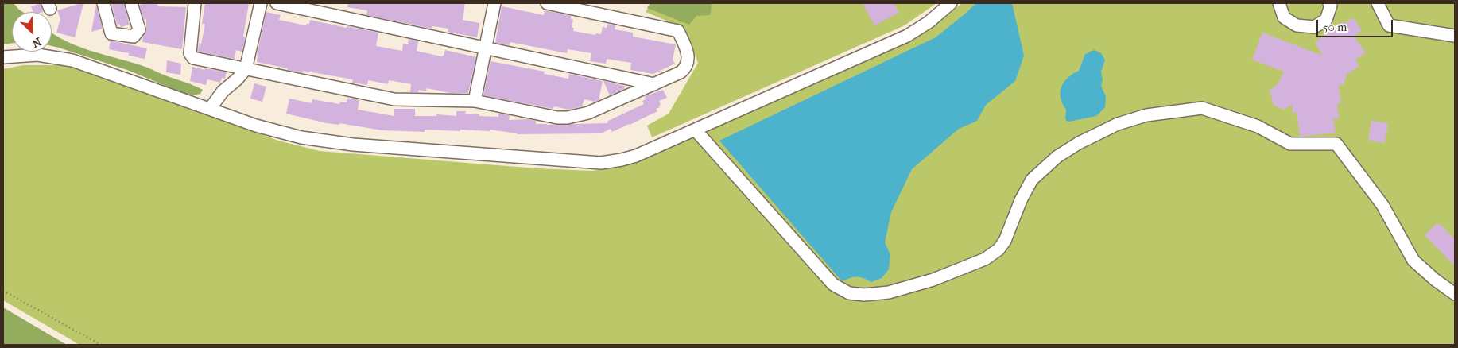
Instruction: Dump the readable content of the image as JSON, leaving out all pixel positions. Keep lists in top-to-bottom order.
{
  "scale_bar": "50 m",
  "north": "bottom right"
}
